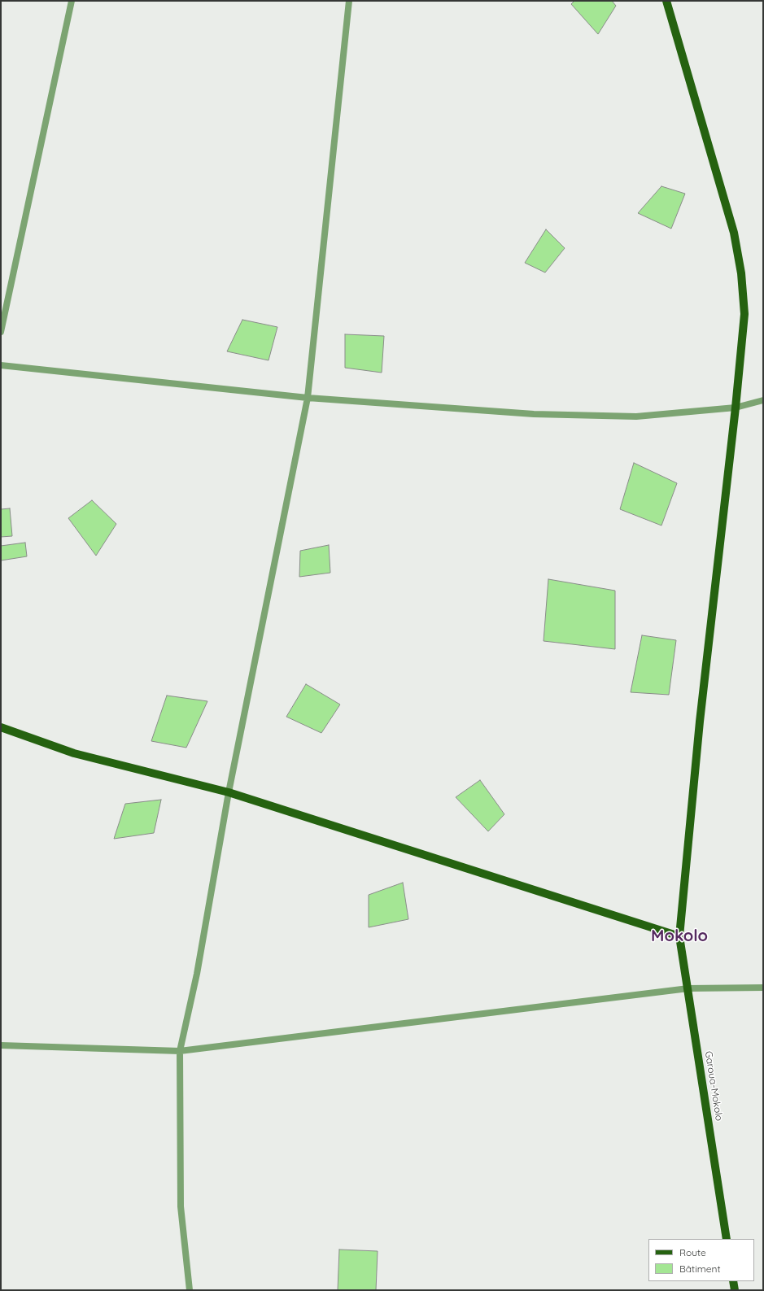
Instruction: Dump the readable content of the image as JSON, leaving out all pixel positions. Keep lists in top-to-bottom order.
{
  "streets": {
    "main road": ["Garoua-Mokolo"]
  },
  "districts": ["Mokolo"],
  "legend": ["Route", "Bâtiment"]
}
